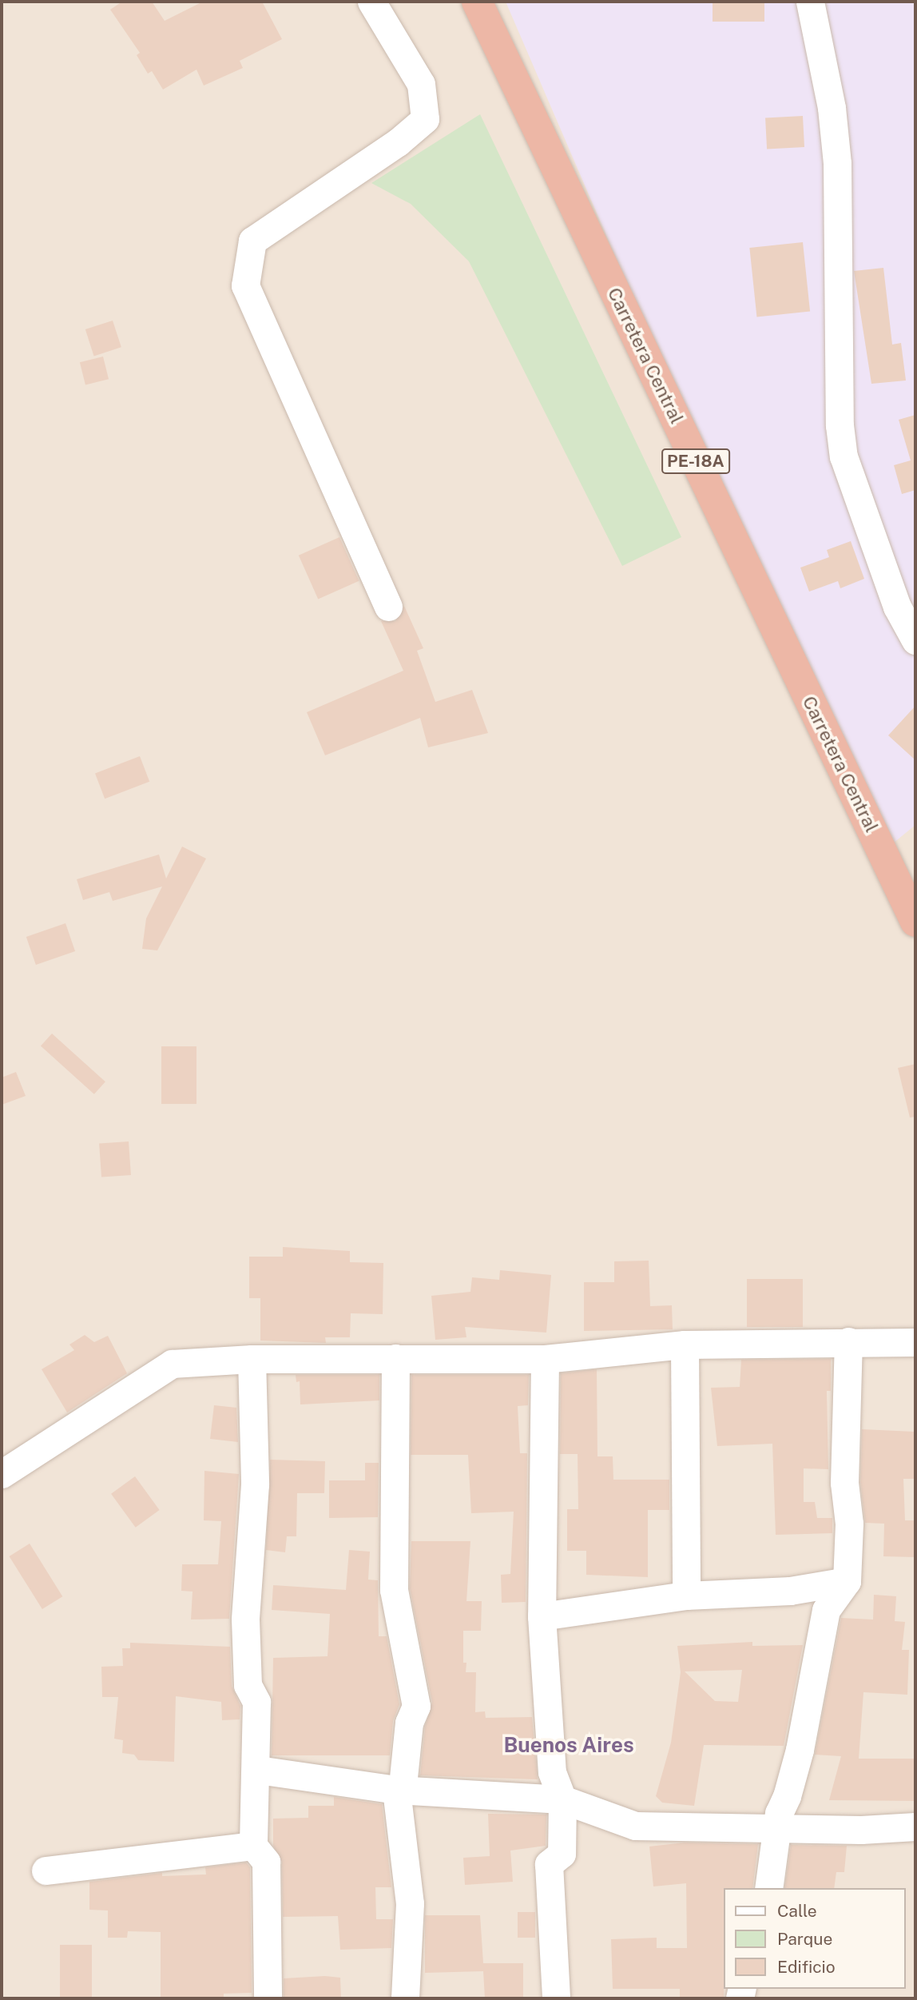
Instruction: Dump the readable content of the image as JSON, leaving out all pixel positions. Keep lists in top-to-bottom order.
{
  "streets": {
    "highway": ["Carretera Central", "PE-18A"]
  },
  "districts": ["Buenos Aires"],
  "legend": ["Calle", "Parque", "Edificio"]
}
